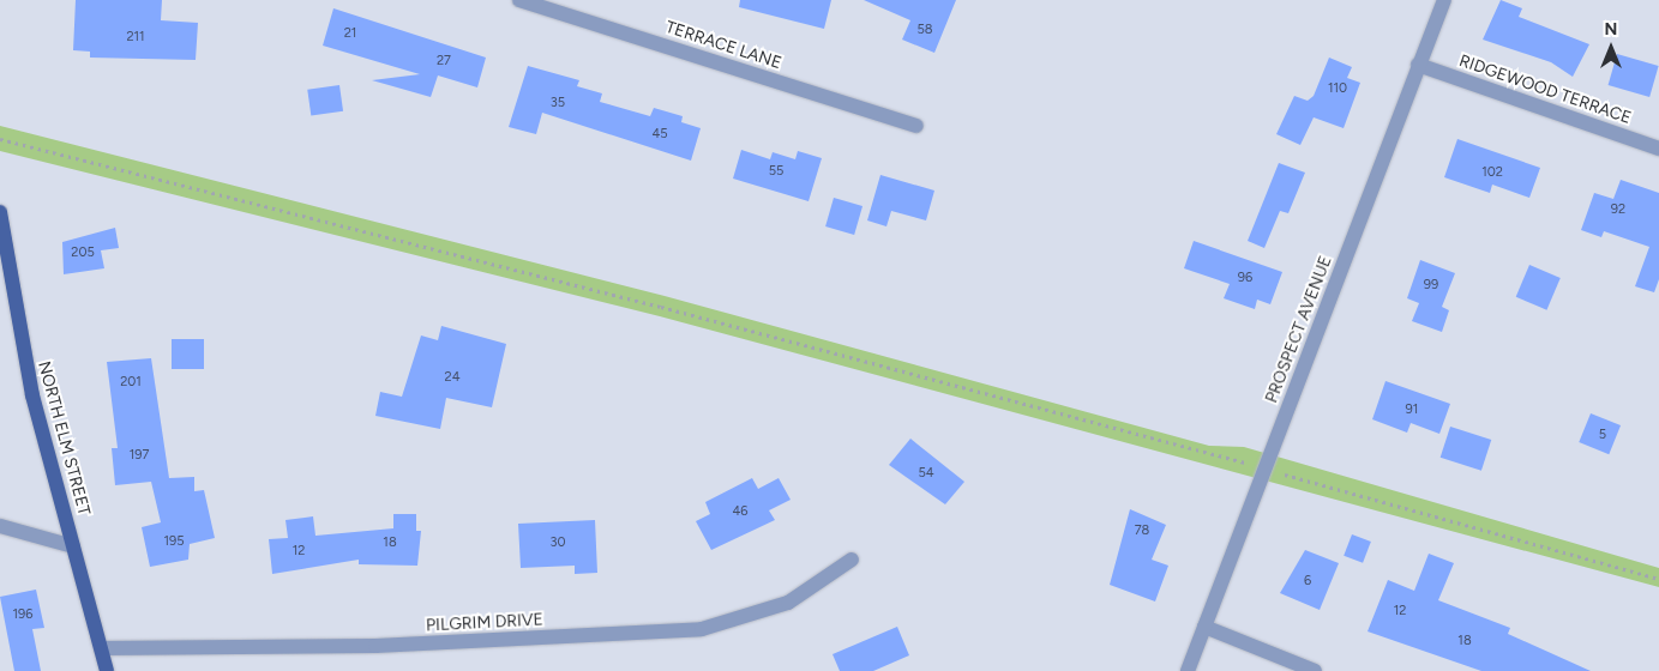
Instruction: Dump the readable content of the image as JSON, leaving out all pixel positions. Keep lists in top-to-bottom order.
{
  "streets": {
    "main road": ["NORTH ELM STREET"],
    "street": [
      "TERRACE LANE",
      "RIDGEWOOD TERRACE",
      "PROSPECT AVENUE",
      "PILGRIM DRIVE"
    ]
  },
  "crossings": [
    ["RIDGEWOOD TERRACE", "PROSPECT AVENUE"],
    ["NORTH ELM STREET", "PILGRIM DRIVE"]
  ],
  "house_numbers": [
    "58",
    "21",
    "211",
    "27",
    "110",
    "35",
    "45",
    "55",
    "102",
    "92",
    "205",
    "96",
    "99",
    "24",
    "201",
    "91",
    "5",
    "197",
    "54",
    "46",
    "78",
    "195",
    "18",
    "30",
    "12",
    "6",
    "12",
    "196",
    "18"
  ],
  "north": "top"
}
